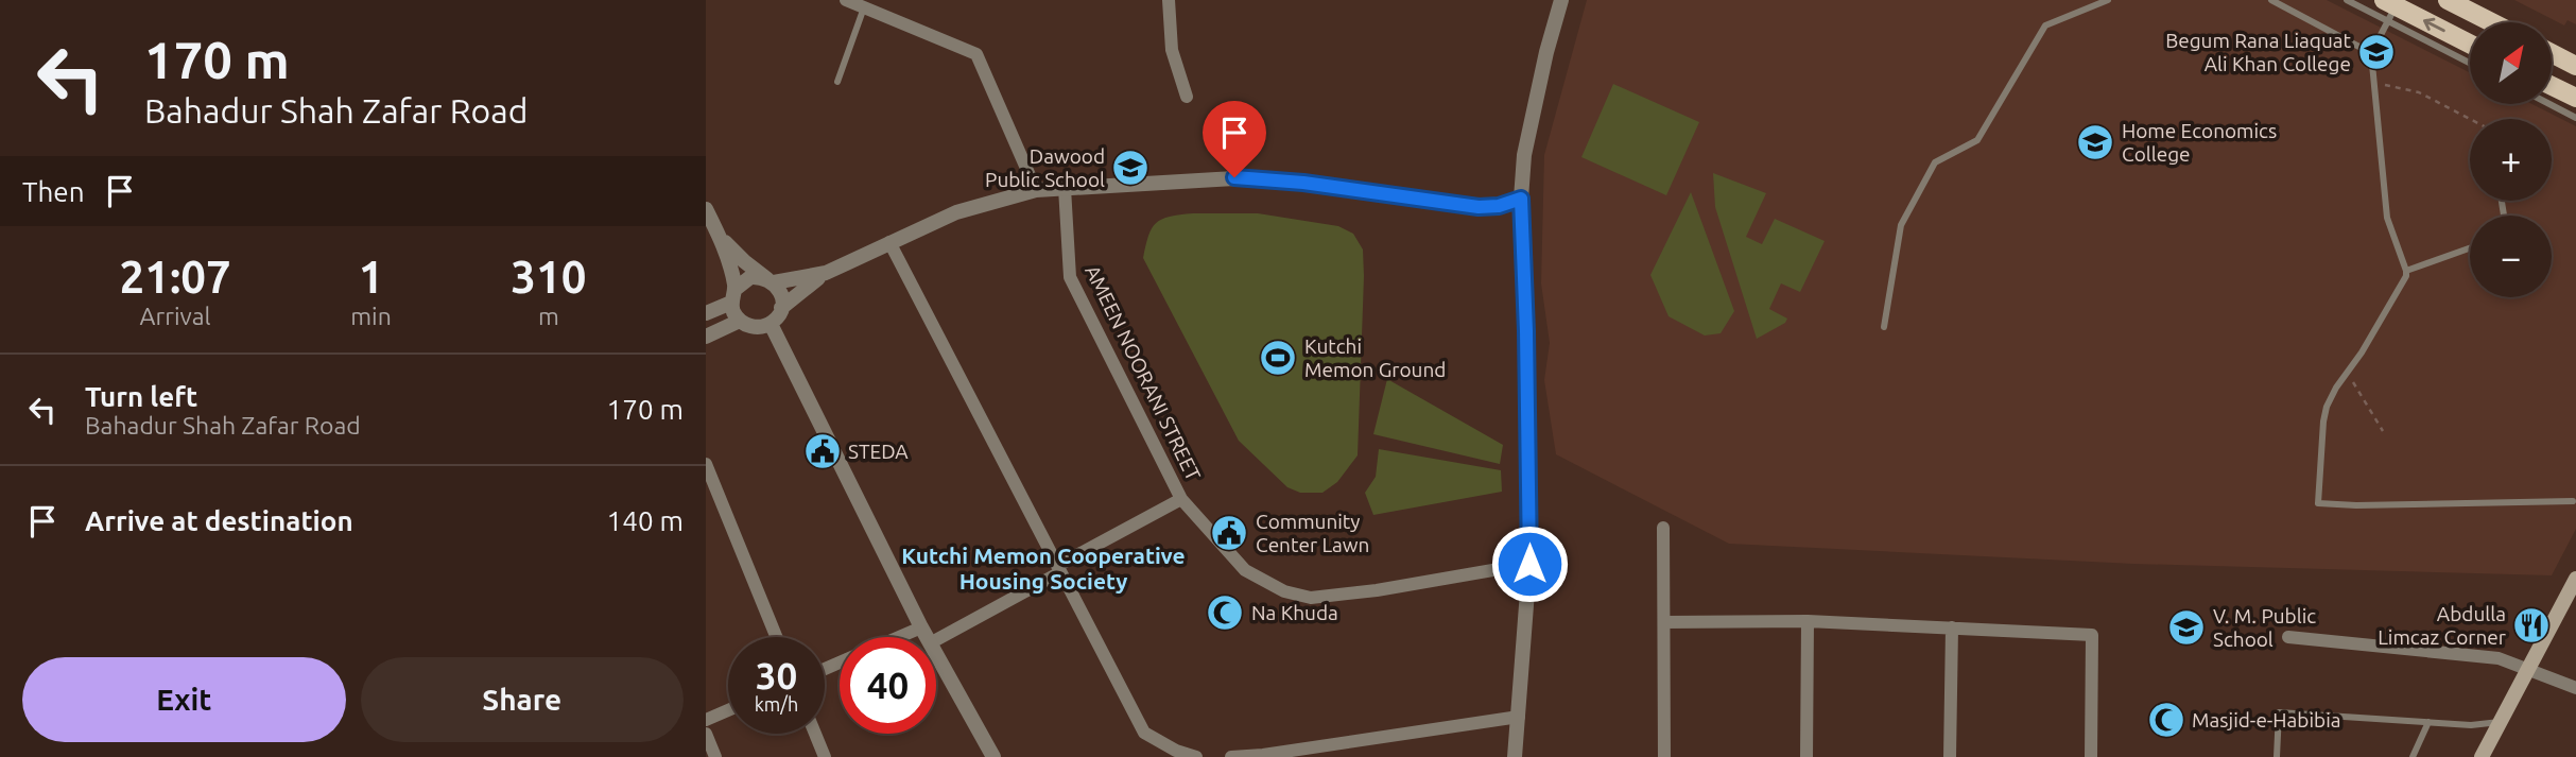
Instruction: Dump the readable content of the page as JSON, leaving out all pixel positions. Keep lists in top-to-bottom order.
{
  "streets": {
    "street": ["AMEEN NOORANI STREET"]
  },
  "districts": ["Kutchi Memon Cooperative Housing Society"],
  "places": {
    "school or university": [
      "Begum Rana Liaquat Ali Khan College",
      "Home Economics College",
      "Dawood Public School",
      "V. M. Public School"
    ],
    "sports": ["Kutchi Memon Ground"],
    "public building": ["STEDA", "Community Center Lawn"],
    "mosque": ["Na Khuda", "Masjid-e-Habibia"],
    "restaurant": ["Abdulla Limcaz Corner"]
  },
  "north": "top right",
  "page": {
    "turn": ["170 m", "Bahadur Shah Zafar Road"],
    "map_buttons": ["+", "−"],
    "then": "Then",
    "eta": [
      "21:07",
      "Arrival",
      "1",
      "min",
      "310",
      "m"
    ],
    "list": [
      {
        "name": "Turn left",
        "note": "Bahadur Shah Zafar Road",
        "value": "170 m"
      },
      {
        "name": "Arrive at destination",
        "value": "140 m"
      }
    ],
    "speed": "30 km/h",
    "limit": "40",
    "buttons": ["Exit", "Share"]
  }
}
